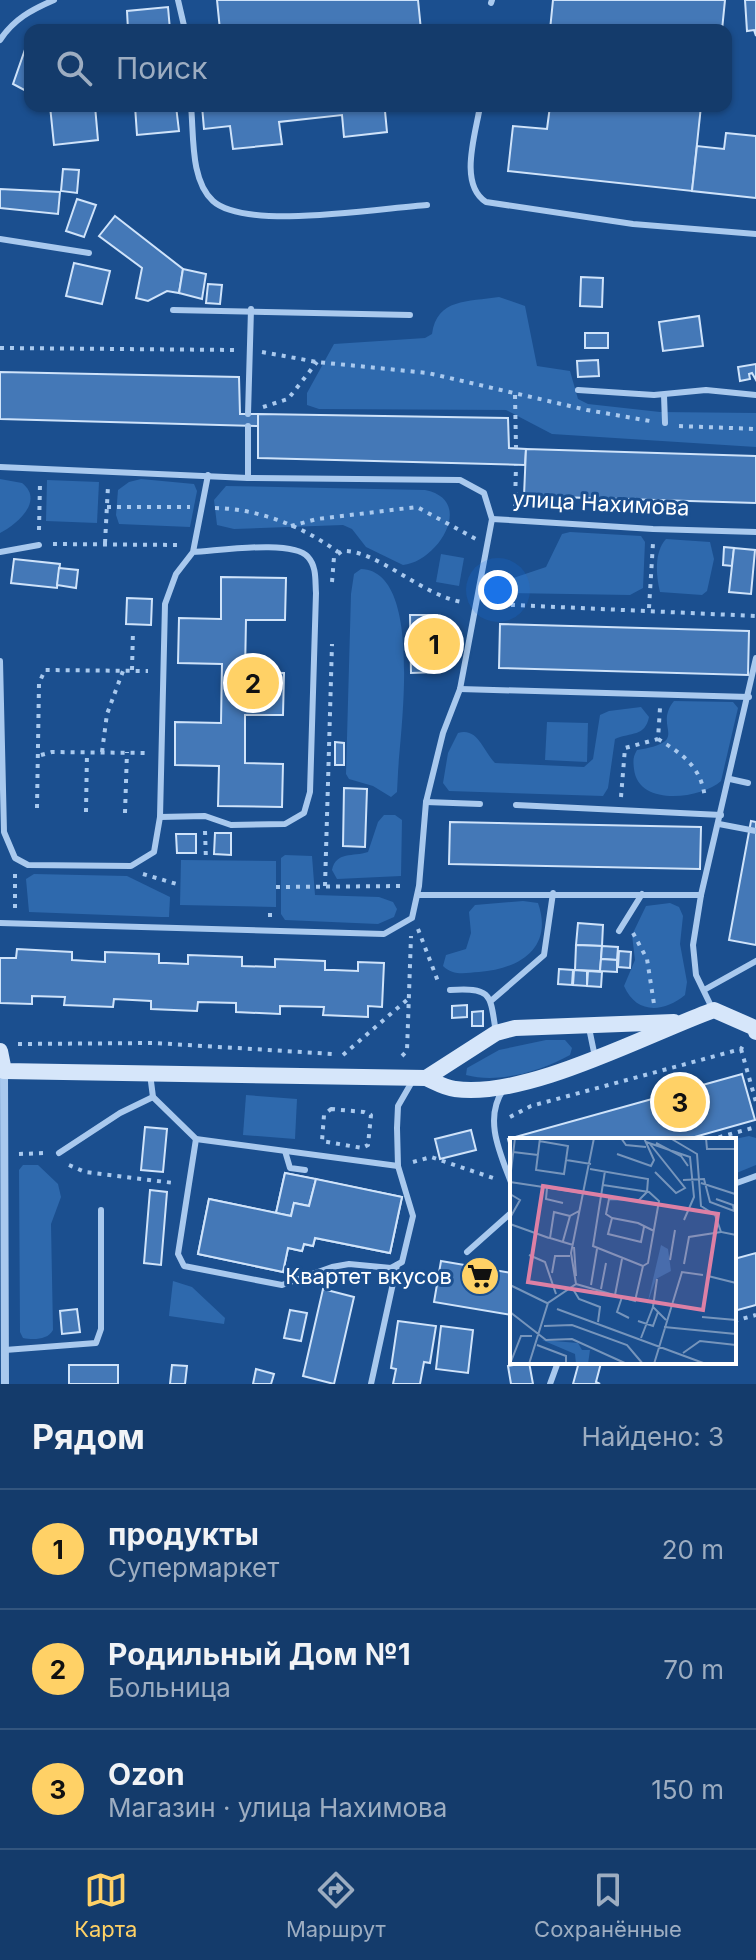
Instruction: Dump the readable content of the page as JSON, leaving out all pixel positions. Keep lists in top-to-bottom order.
{
  "streets": {
    "lane": ["улица Нахимова"]
  },
  "places": {
    "supermarket": ["Квартет вкусов"]
  },
  "page": {
    "search": "Поиск",
    "pins": ["1", "2", "3"],
    "heading": ["Рядом", "Найдено: 3"],
    "list": [
      {
        "mark": "1",
        "name": "продукты",
        "note": "Супермаркет",
        "value": "20 m"
      },
      {
        "mark": "2",
        "name": "Родильный Дом №1",
        "note": "Больница",
        "value": "70 m"
      },
      {
        "mark": "3",
        "name": "Ozon",
        "note": "Магазин · улица Нахимова",
        "value": "150 m"
      }
    ],
    "nav": ["Карта", "Маршрут", "Сохранённые"]
  }
}
